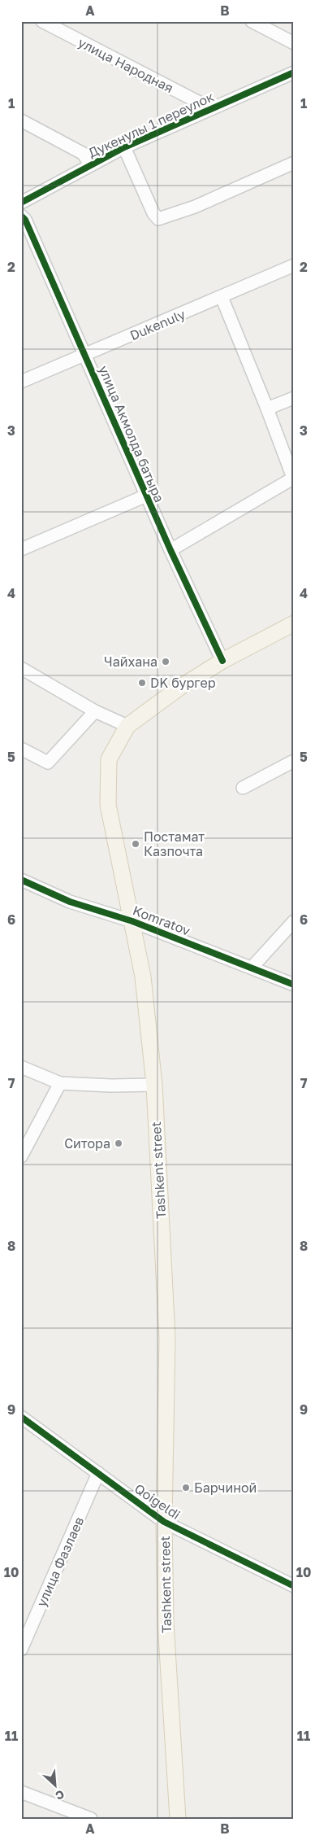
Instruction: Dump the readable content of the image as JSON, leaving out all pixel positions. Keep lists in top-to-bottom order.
{
  "streets": {
    "main road": ["Tashkent street"],
    "street": [
      "улица Народная",
      "Дукенулы 1 переулок",
      "Dukenuly",
      "улица Акмолда батыра",
      "Komratov",
      "Qoigeldi",
      "улица Фазлаев"
    ]
  },
  "crossings": [
    ["улица Народная", "Дукенулы 1 переулок"],
    ["Dukenuly", "улица Акмолда батыра"],
    ["улица Акмолда батыра", "Tashkent street"],
    ["Komratov", "Tashkent street"],
    ["Tashkent street", "Qoigeldi"],
    ["Qoigeldi", "улица Фазлаев"]
  ],
  "places": [
    "Чайхана",
    "DK бургер",
    "Постамат Казпочта",
    "Ситора",
    "Барчиной"
  ],
  "north": "bottom right",
  "grid": {
    "columns": ["A", "B"],
    "rows": [
      "1",
      "2",
      "3",
      "4",
      "5",
      "6",
      "7",
      "8",
      "9",
      "10",
      "11"
    ]
  }
}
